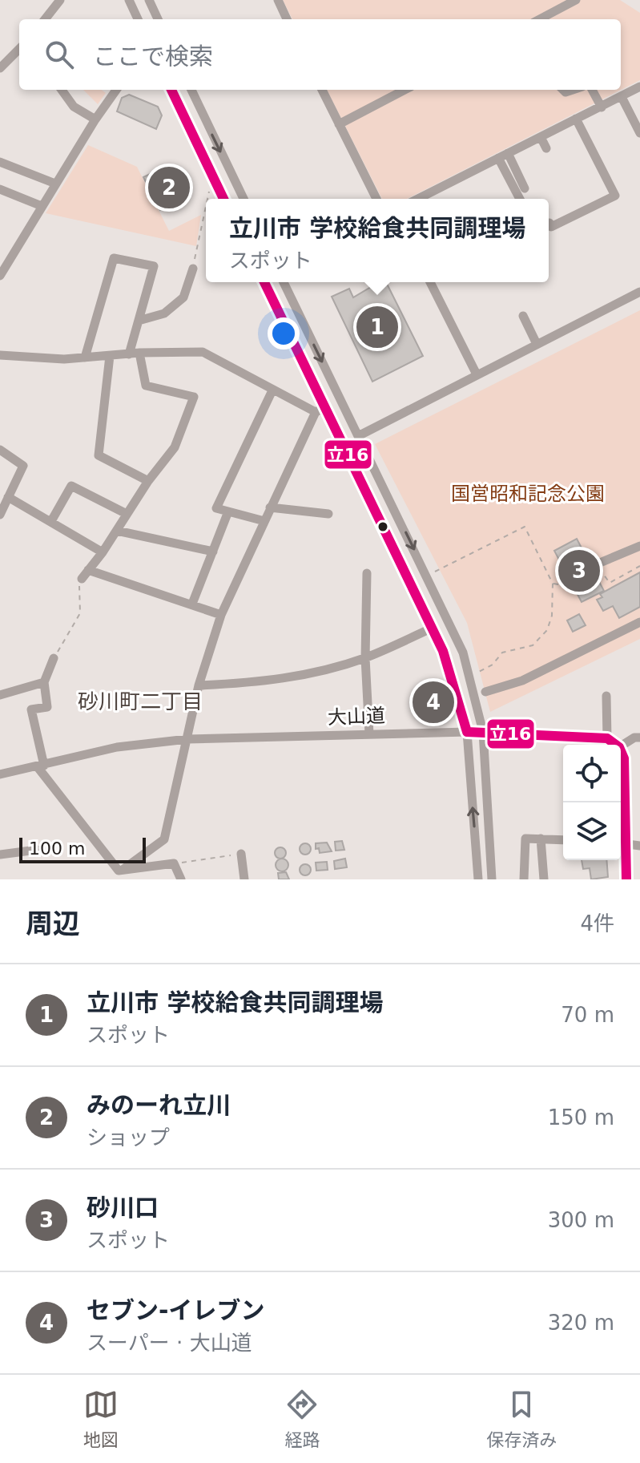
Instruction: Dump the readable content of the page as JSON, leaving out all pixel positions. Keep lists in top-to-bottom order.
{
  "streets": {
    "street": ["大山道"]
  },
  "districts": ["砂川町二丁目"],
  "parks": ["国営昭和記念公園"],
  "lines": ["transit line 立16"],
  "scale_bar": "100 m",
  "page": {
    "search": "ここで検索",
    "pins": [
      "2",
      "1",
      "3",
      "4"
    ],
    "popup": ["立川市 学校給食共同調理場", "スポット"],
    "scale": "100 m",
    "heading": ["周辺", "4件"],
    "list": [
      {
        "mark": "1",
        "name": "立川市 学校給食共同調理場",
        "note": "スポット",
        "value": "70 m"
      },
      {
        "mark": "2",
        "name": "みのーれ立川",
        "note": "ショップ",
        "value": "150 m"
      },
      {
        "mark": "3",
        "name": "砂川口",
        "note": "スポット",
        "value": "300 m"
      },
      {
        "mark": "4",
        "name": "セブン-イレブン",
        "note": "スーパー · 大山道",
        "value": "320 m"
      }
    ],
    "nav": ["地図", "経路", "保存済み"]
  }
}
